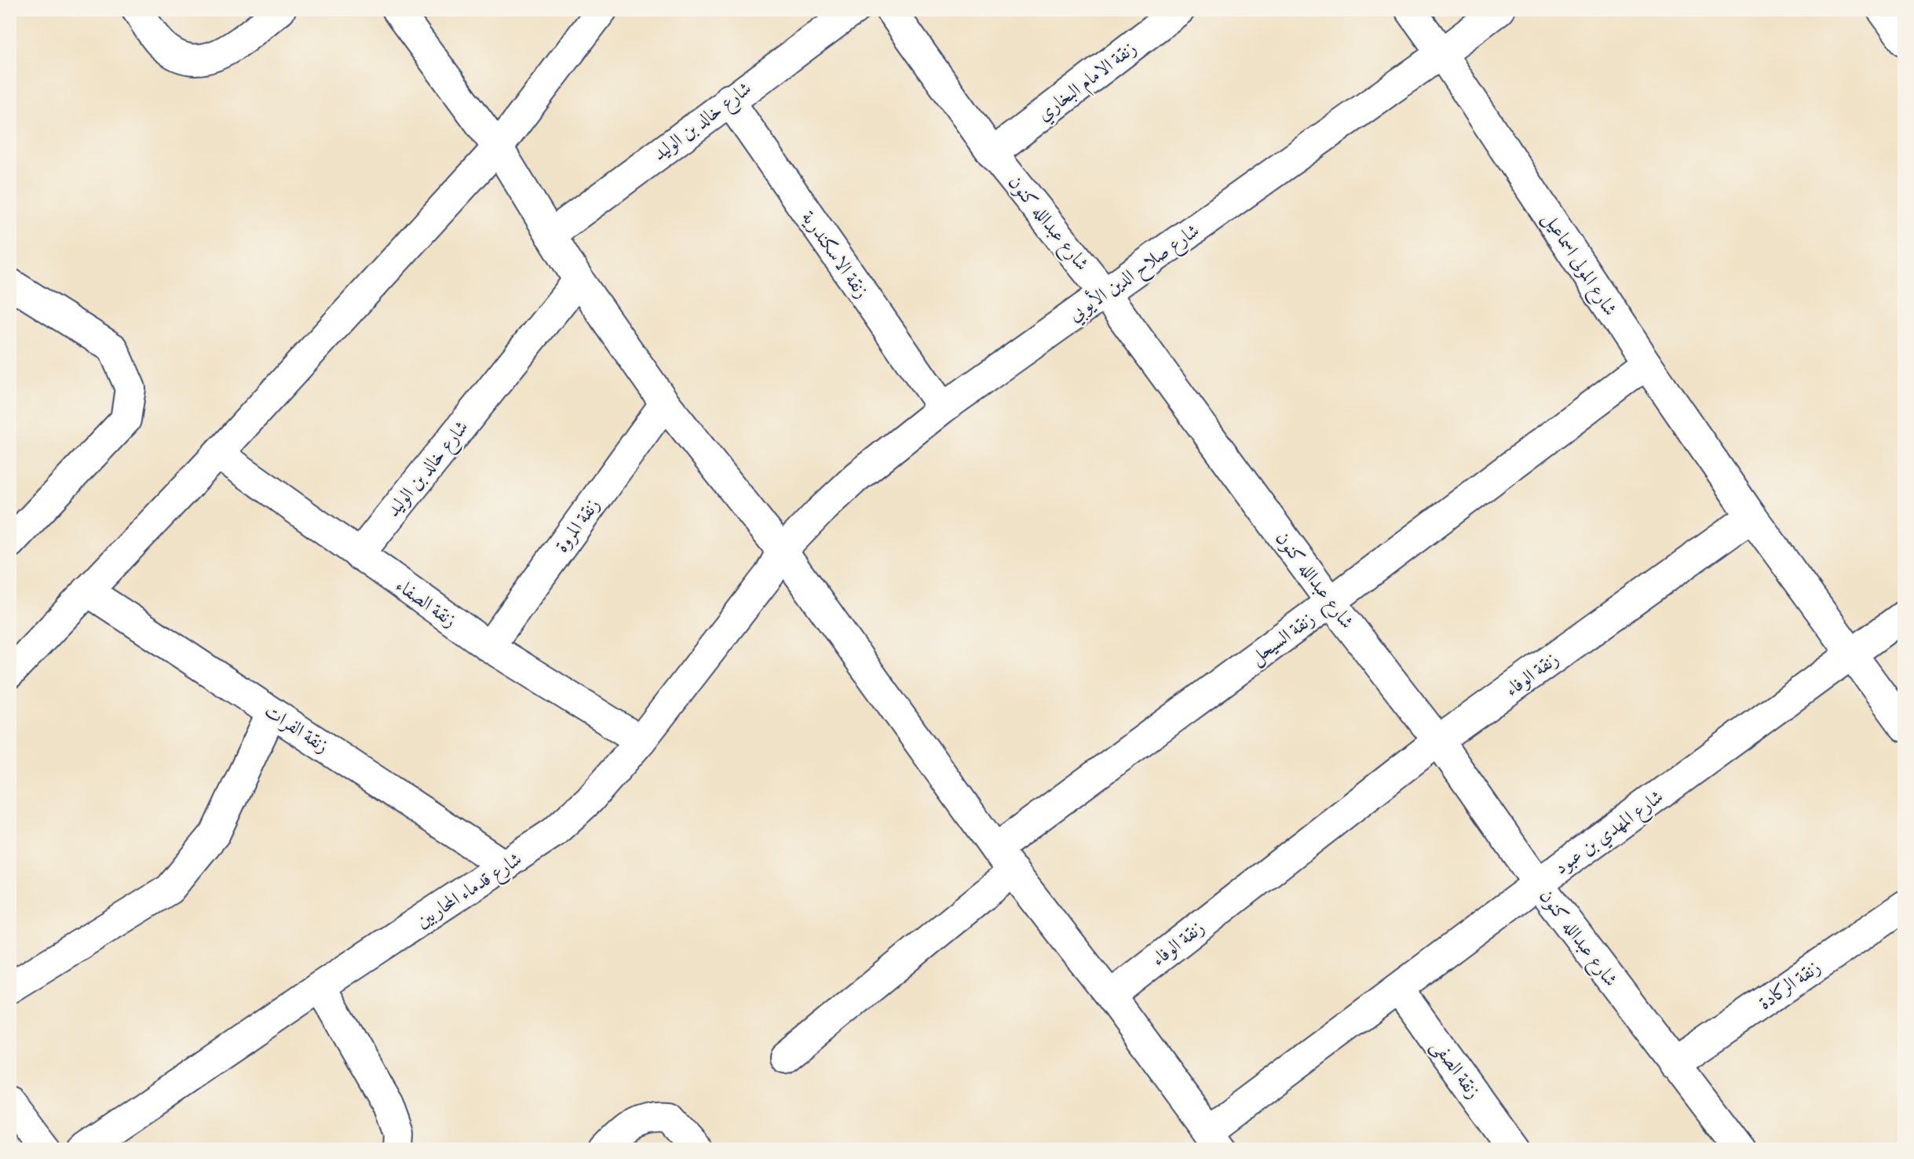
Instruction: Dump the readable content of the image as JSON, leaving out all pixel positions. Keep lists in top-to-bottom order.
{
  "streets": {
    "street": [
      "زنقة الامام البخاري",
      "شارع خالد بن الوليد",
      "شارع عبدالله كنون",
      "زنقة الاسكندرية",
      "شارع المولى اسماعيل",
      "شارع صلاح الدين الأيوبي",
      "زنقة المروة",
      "زنقة الصفاء",
      "زنقة السيحل",
      "زنقة الوفاء",
      "زنقة الفرات",
      "شارع المهدي بن عبود",
      "شارع قدماء المحاربين",
      "زنقة الركادة",
      "زنقة الصفى"
    ]
  },
  "crossings": [
    ["زنقة الامام البخاري", "شارع عبدالله كنون"],
    ["شارع خالد بن الوليد", "زنقة الاسكندرية"],
    ["شارع خالد بن الوليد", "زنقة الصفاء"],
    ["شارع عبدالله كنون", "شارع صلاح الدين الأيوبي"],
    ["شارع عبدالله كنون", "زنقة السيحل"],
    ["شارع عبدالله كنون", "زنقة الوفاء"],
    ["شارع عبدالله كنون", "شارع المهدي بن عبود"],
    ["شارع عبدالله كنون", "زنقة الركادة"],
    ["زنقة الاسكندرية", "شارع صلاح الدين الأيوبي"],
    ["شارع المولى اسماعيل", "شارع صلاح الدين الأيوبي"],
    ["شارع المولى اسماعيل", "زنقة السيحل"],
    ["شارع المولى اسماعيل", "زنقة الوفاء"],
    ["شارع صلاح الدين الأيوبي", "شارع قدماء المحاربين"],
    ["زنقة المروة", "زنقة الصفاء"],
    ["زنقة الصفاء", "شارع قدماء المحاربين"],
    ["زنقة الفرات", "شارع قدماء المحاربين"],
    ["شارع المهدي بن عبود", "زنقة الصفى"]
  ]
}
